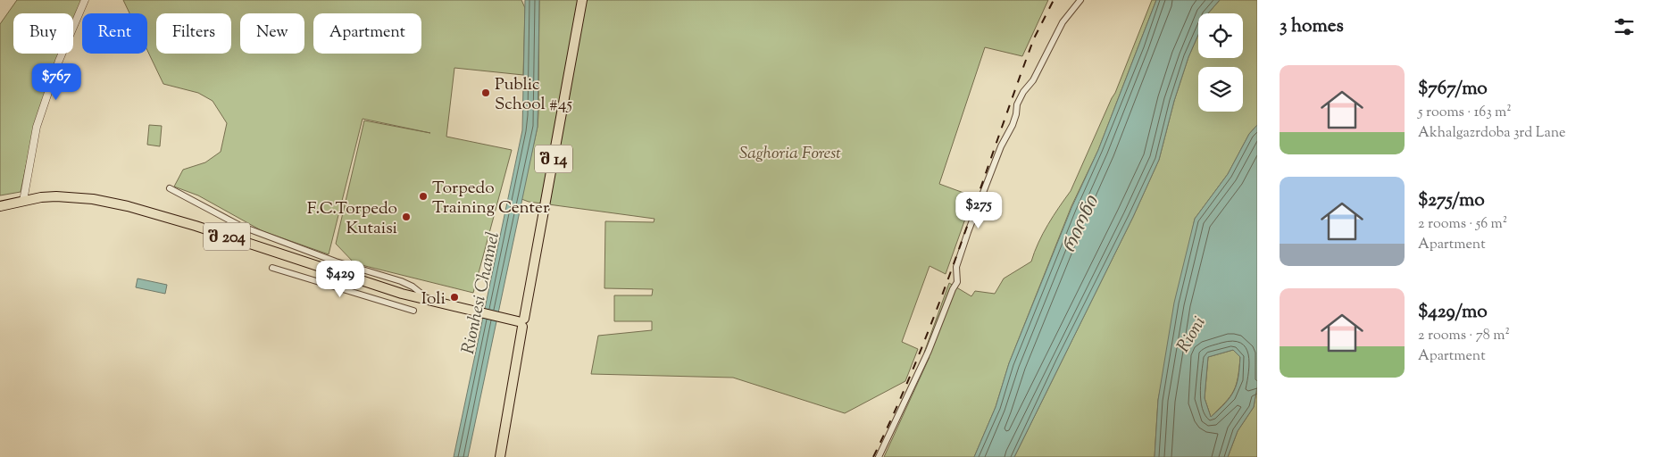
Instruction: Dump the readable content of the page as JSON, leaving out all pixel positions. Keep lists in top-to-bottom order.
{
  "streets": {
    "main road": ["შ 14", "შ 204"]
  },
  "crossings": [
    ["შ 14", "შ 204"]
  ],
  "water": ["რიონი", "Rionhesi Channel", "Rioni"],
  "parks": ["Saghoria Forest"],
  "places": [
    "Public School #45",
    "Torpedo Training Center",
    "F.C.Torpedo Kutaisi",
    "Ioli"
  ],
  "page": {
    "heading": "3 homes",
    "chip": [
      "Buy",
      "Rent",
      "Filters",
      "New",
      "Apartment"
    ],
    "list": [
      {
        "name": "$767/mo",
        "note": "5 rooms · 163 m² · Akhalgazrdoba 3rd Lane"
      },
      {
        "name": "$275/mo",
        "note": "2 rooms · 56 m² · Apartment"
      },
      {
        "name": "$429/mo",
        "note": "2 rooms · 78 m² · Apartment"
      }
    ],
    "price": ["$767", "$275", "$429"]
  }
}
